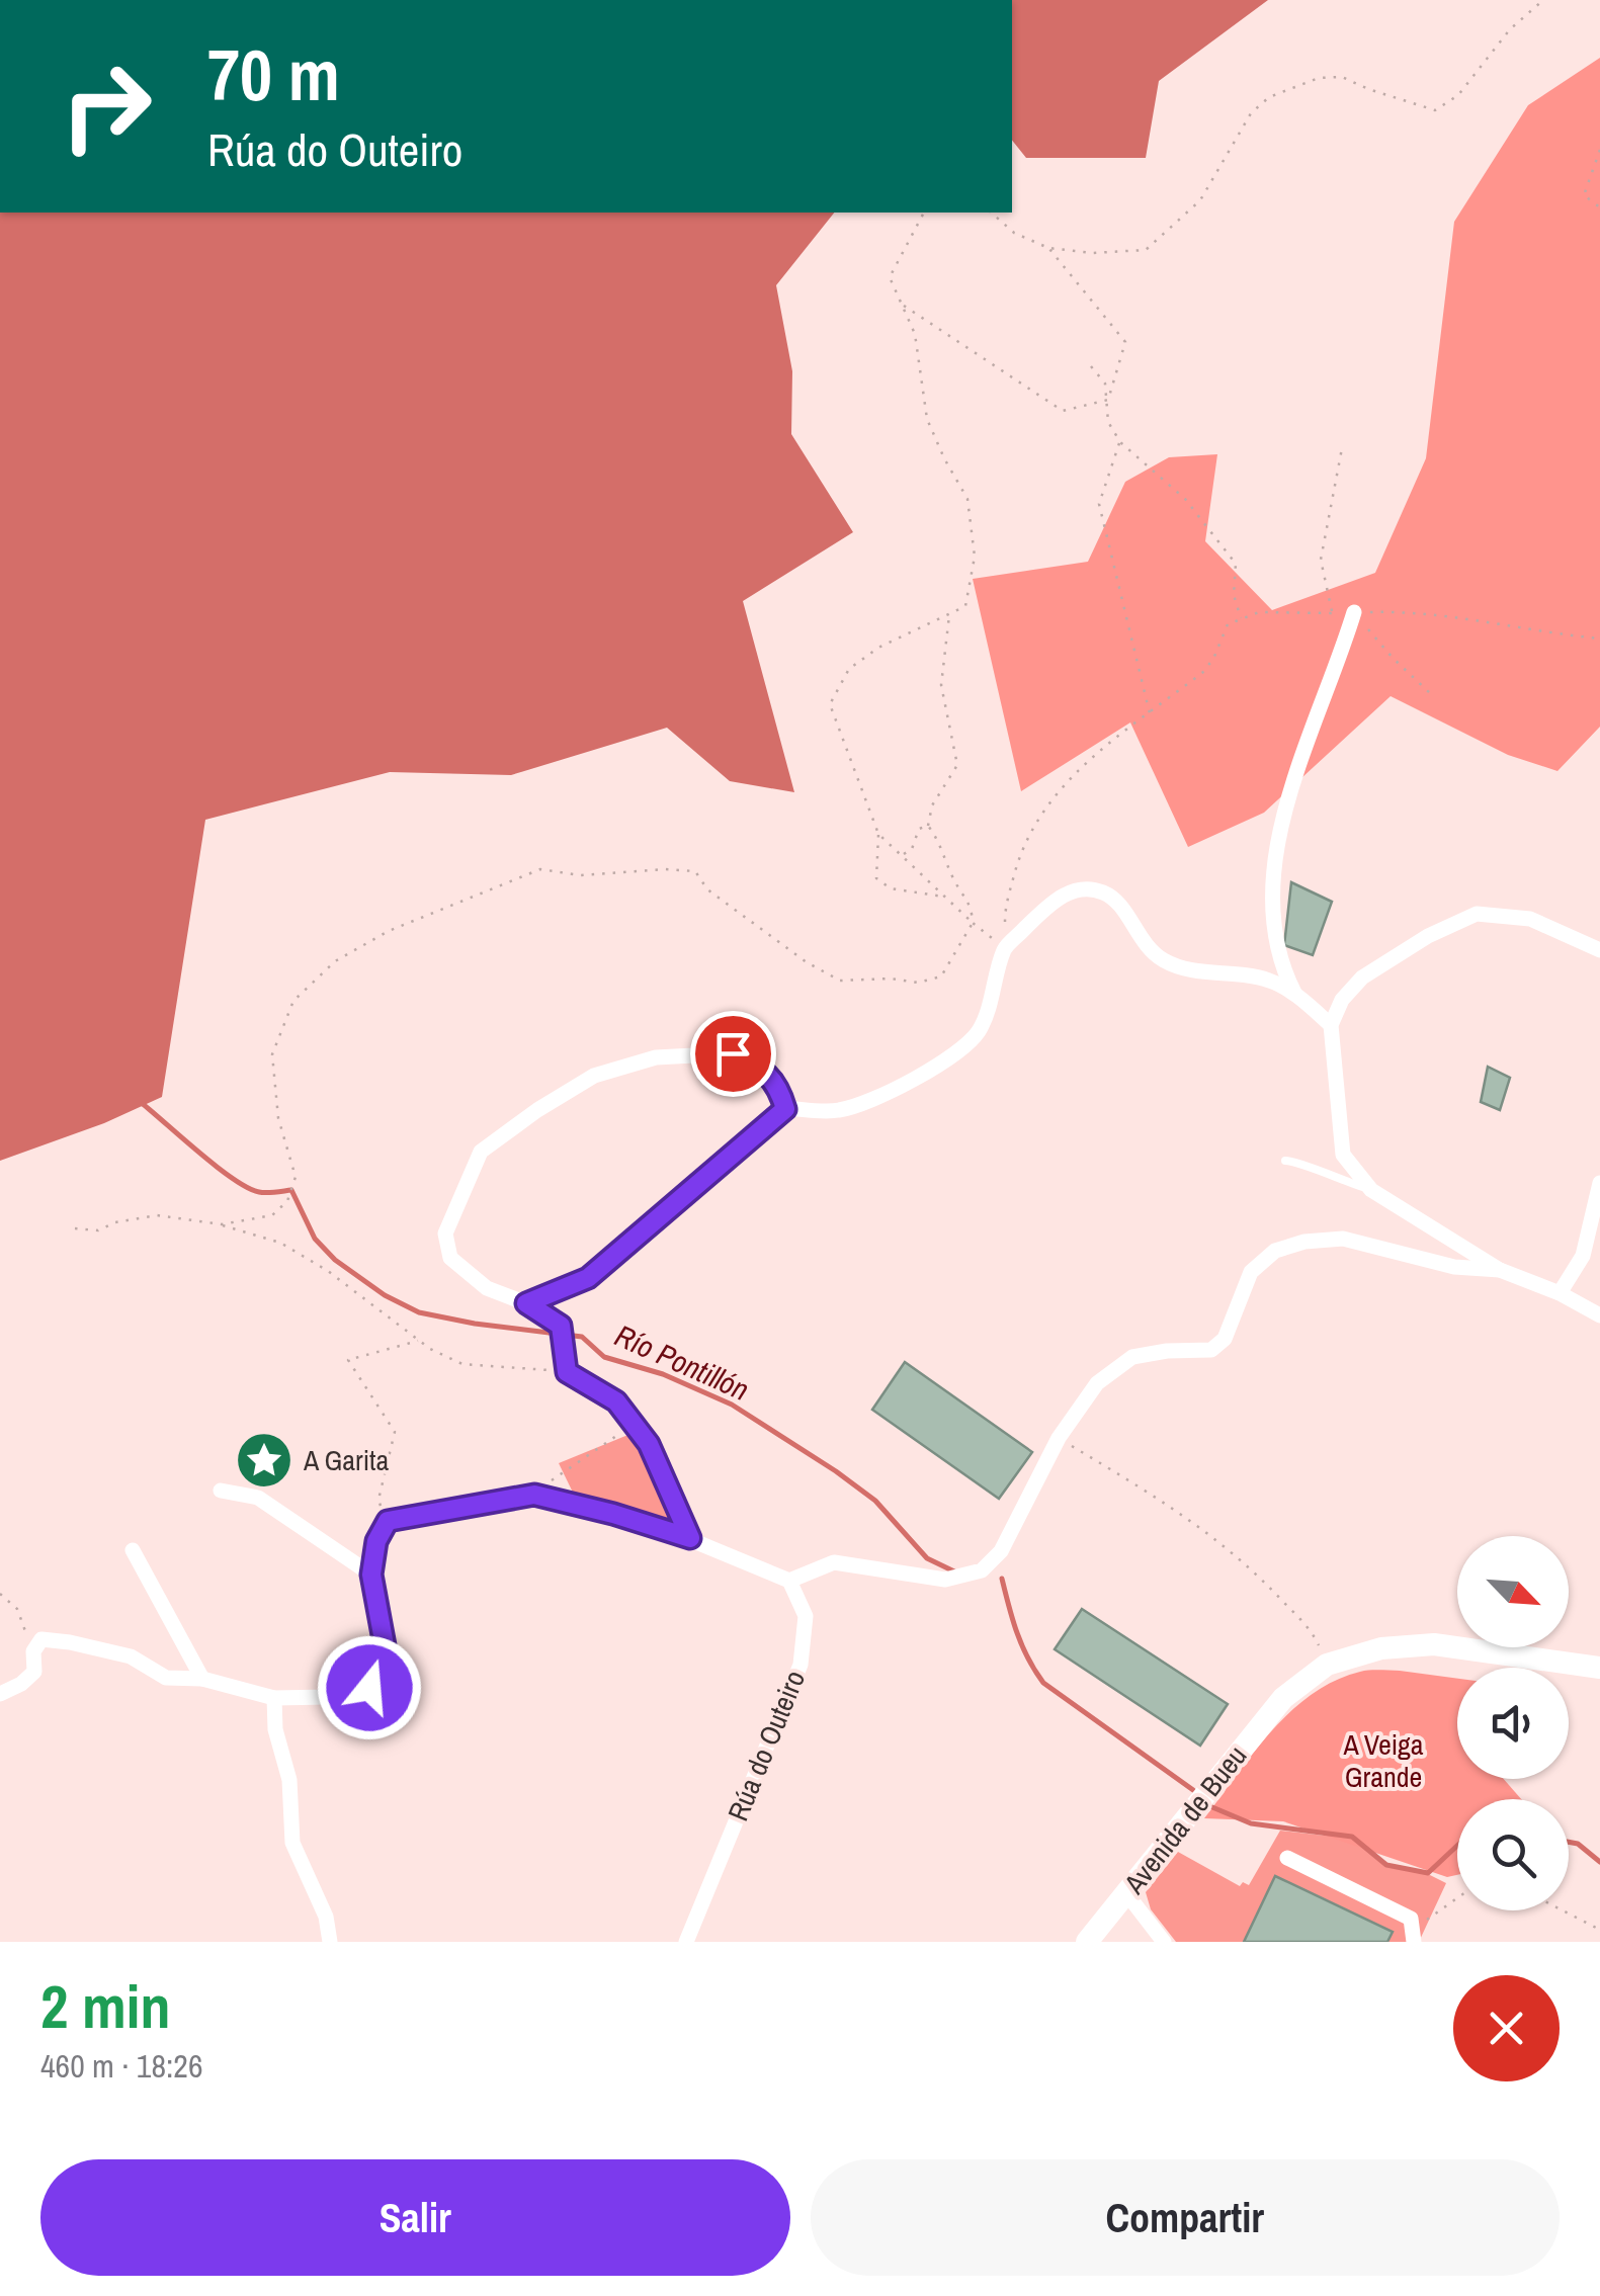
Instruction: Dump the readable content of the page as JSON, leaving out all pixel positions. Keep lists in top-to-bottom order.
{
  "streets": {
    "main road": ["Avenida de Bueu"],
    "street": ["Rúa do Outeiro"]
  },
  "water": ["Río Pontillón"],
  "parks": ["A Veiga Grande"],
  "places": {
    "place": ["A Garita"]
  },
  "north": "bottom right",
  "page": {
    "turn": ["70 m", "Rúa do Outeiro"],
    "heading": ["2 min", "460 m · 18:26"],
    "buttons": ["Salir", "Compartir"]
  }
}
